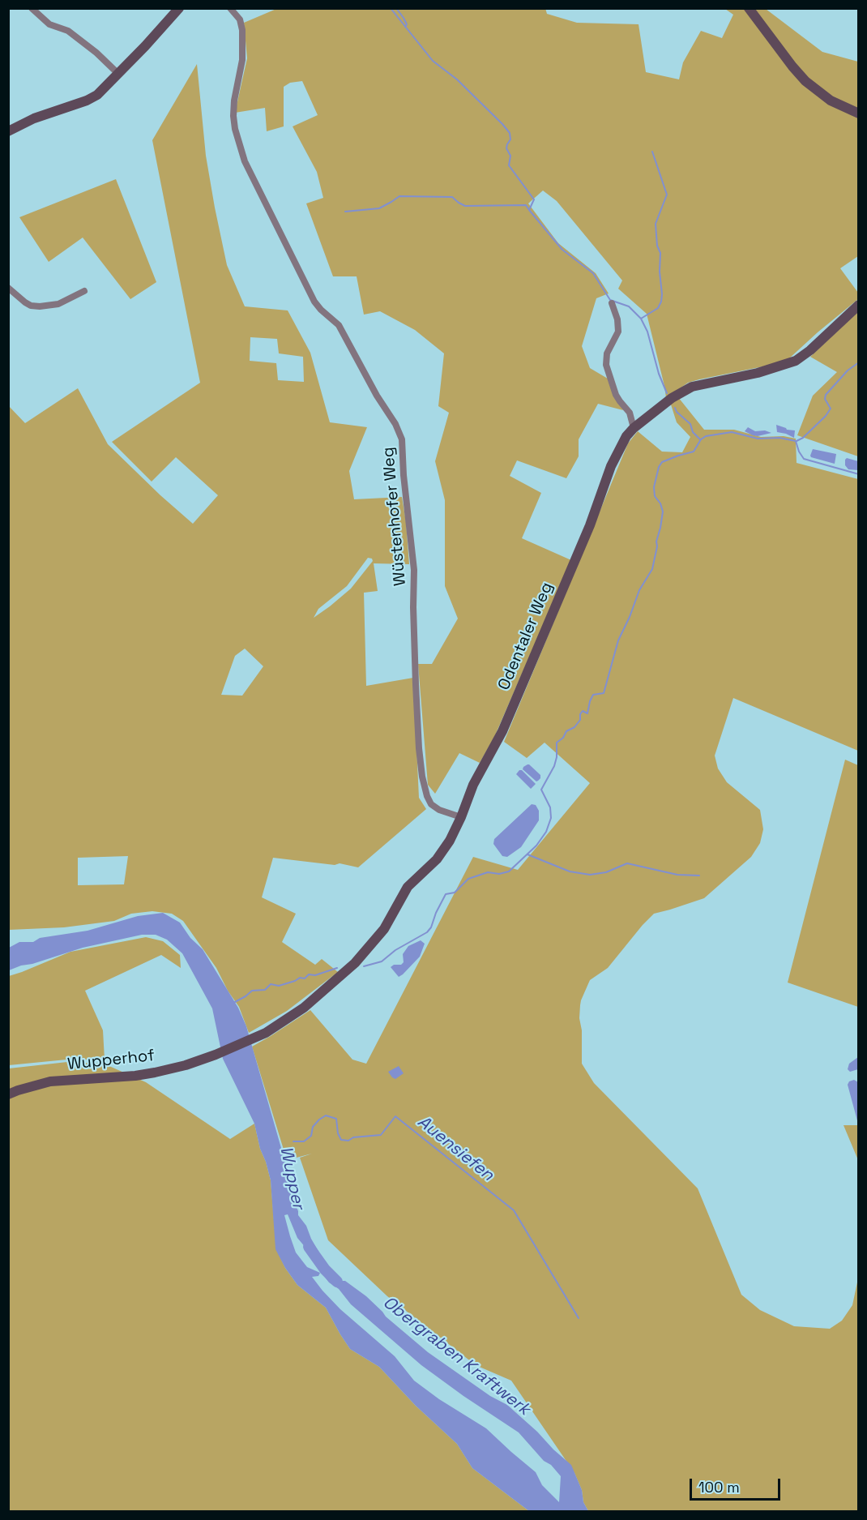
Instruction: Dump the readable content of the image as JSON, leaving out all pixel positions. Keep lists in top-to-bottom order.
{
  "streets": {
    "main road": ["Odentaler Weg", "Wupperhof"],
    "street": ["Wüstenhofer Weg"]
  },
  "crossings": [
    ["Wüstenhofer Weg", "Odentaler Weg"],
    ["Odentaler Weg", "Wupperhof"]
  ],
  "water": ["Auensiefen", "Wupper", "Obergraben Kraftwerk"],
  "scale_bar": "100 m"
}
